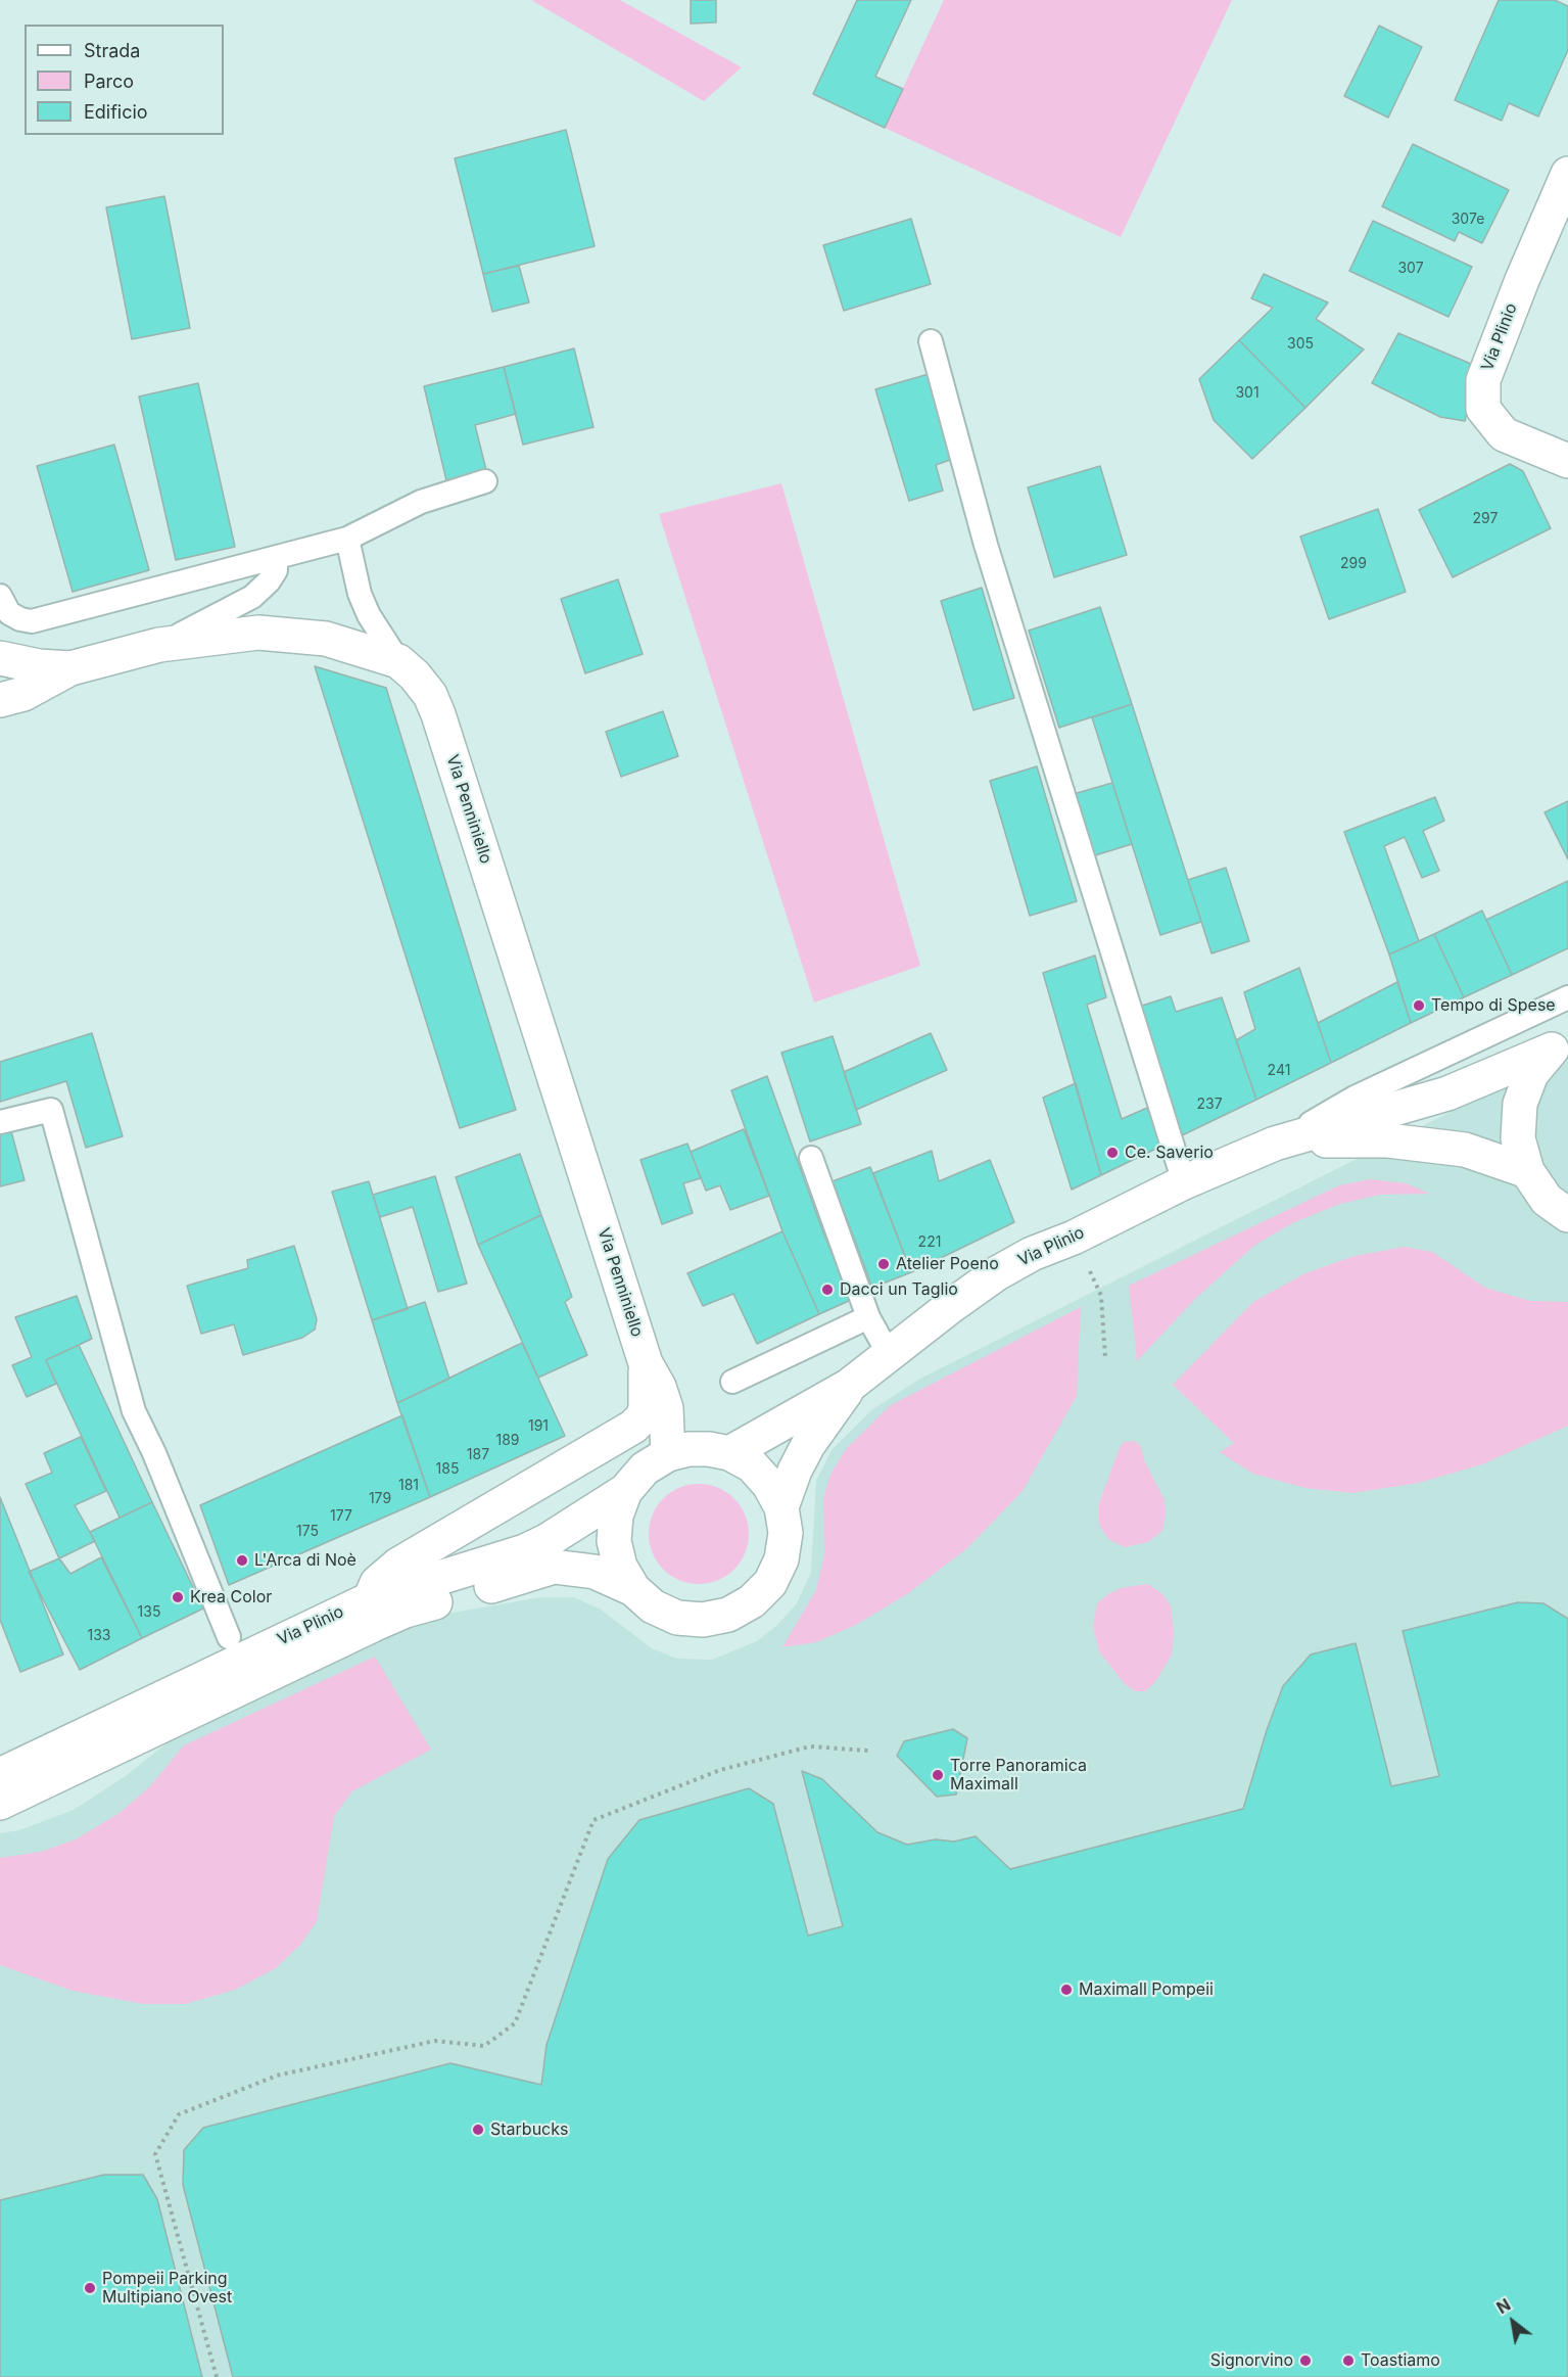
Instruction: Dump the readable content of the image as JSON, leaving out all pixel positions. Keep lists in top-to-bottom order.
{
  "streets": {
    "main road": ["Via Plinio", "Via Penniniello"]
  },
  "crossings": [
    ["Via Plinio", "Via Penniniello"]
  ],
  "places": [
    "Tempo di Spese",
    "Ce. Saverio",
    "Atelier Poeno",
    "Dacci un Taglio",
    "L'Arca di Noè",
    "Krea Color",
    "Torre Panoramica Maximall",
    "Maximall Pompeii",
    "Starbucks",
    "Pompeii Parking Multipiano Ovest",
    "Signorvino",
    "Toastiamo"
  ],
  "house_numbers": [
    "307e",
    "307",
    "305",
    "301",
    "297",
    "299",
    "241",
    "237",
    "221",
    "191",
    "189",
    "187",
    "185",
    "181",
    "179",
    "177",
    "175",
    "135",
    "133"
  ],
  "legend": ["Strada", "Parco", "Edificio"],
  "north": "top left"
}
